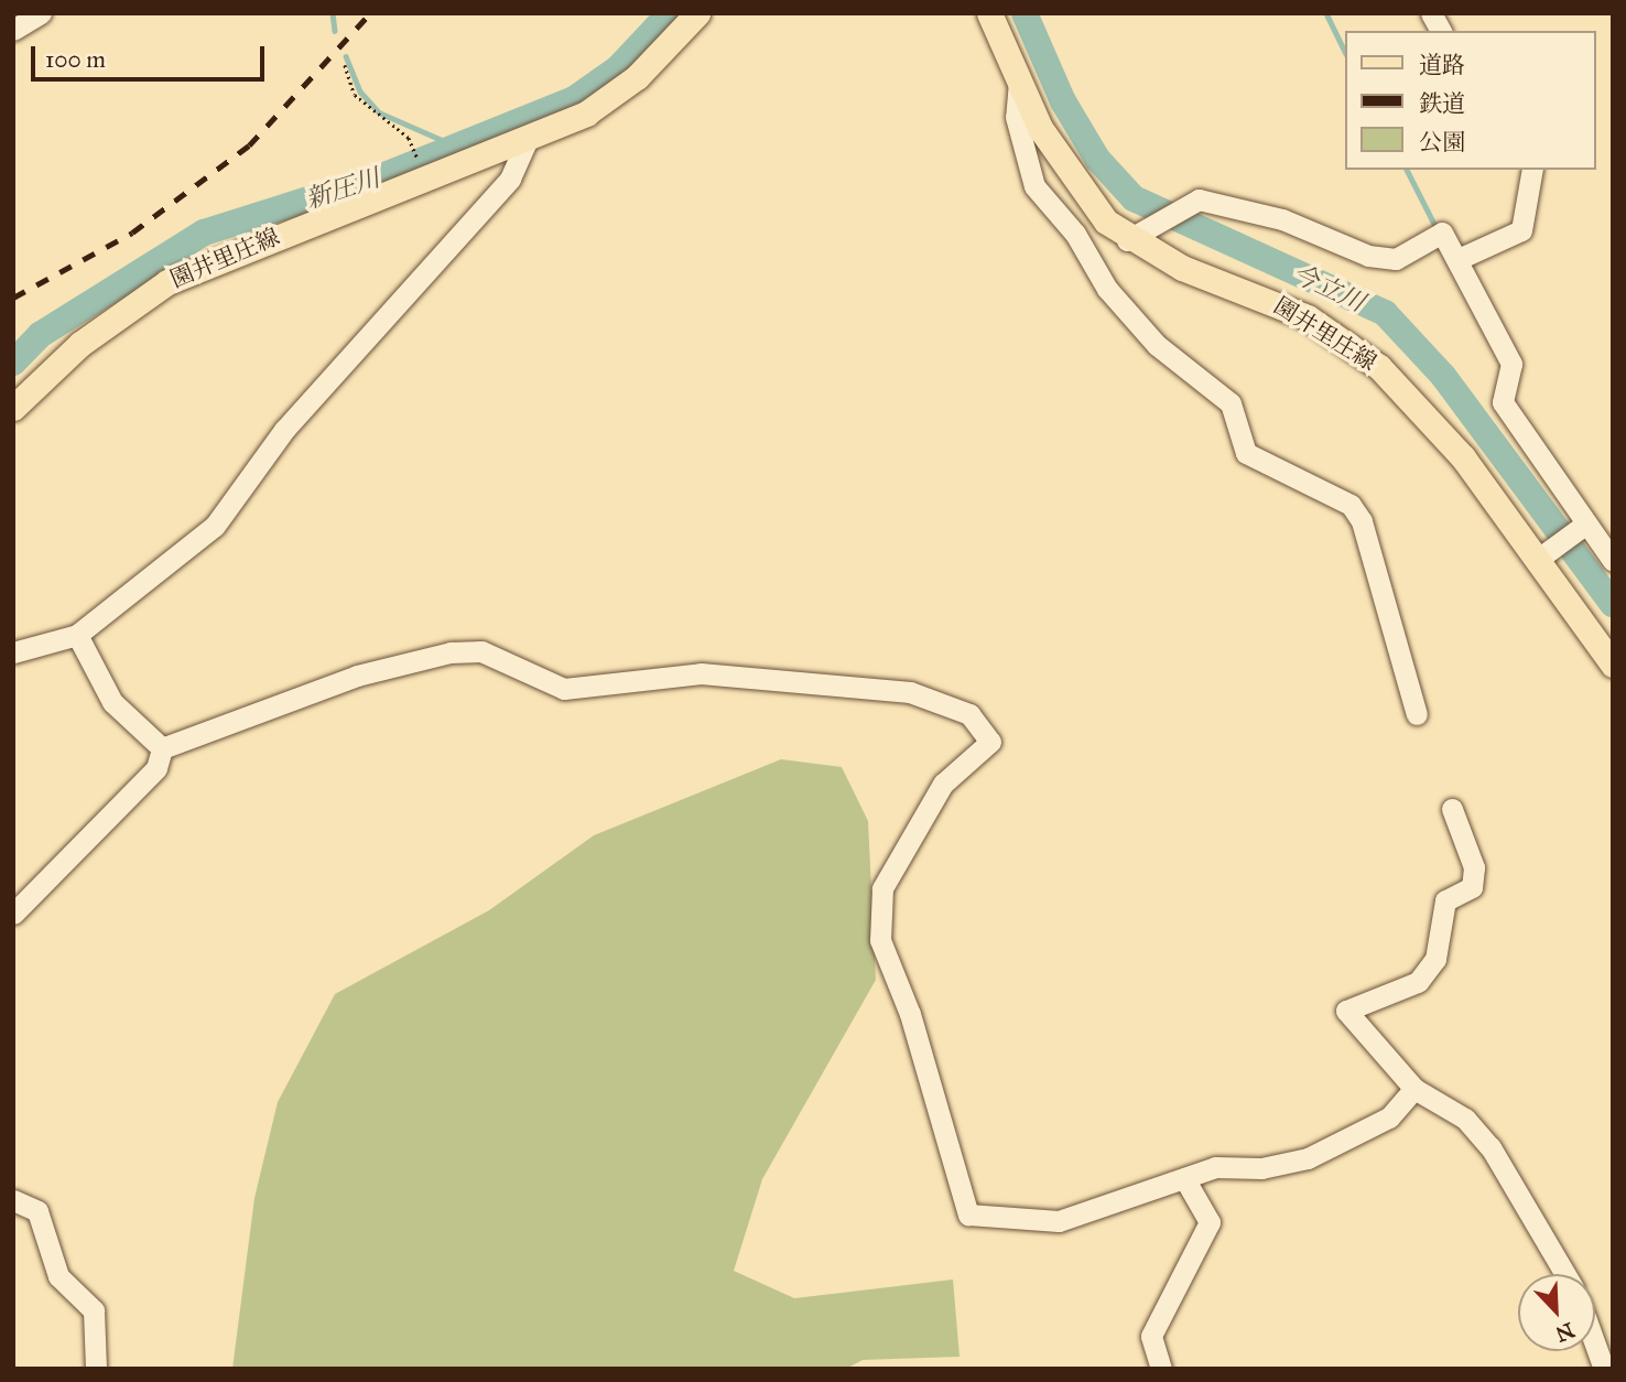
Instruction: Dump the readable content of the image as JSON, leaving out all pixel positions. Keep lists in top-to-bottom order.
{
  "streets": {
    "main road": ["園井里庄線"]
  },
  "water": ["新圧川", "今立川"],
  "legend": ["道路", "鉄道", "公園"],
  "scale_bar": "100 m",
  "north": "bottom right"
}
